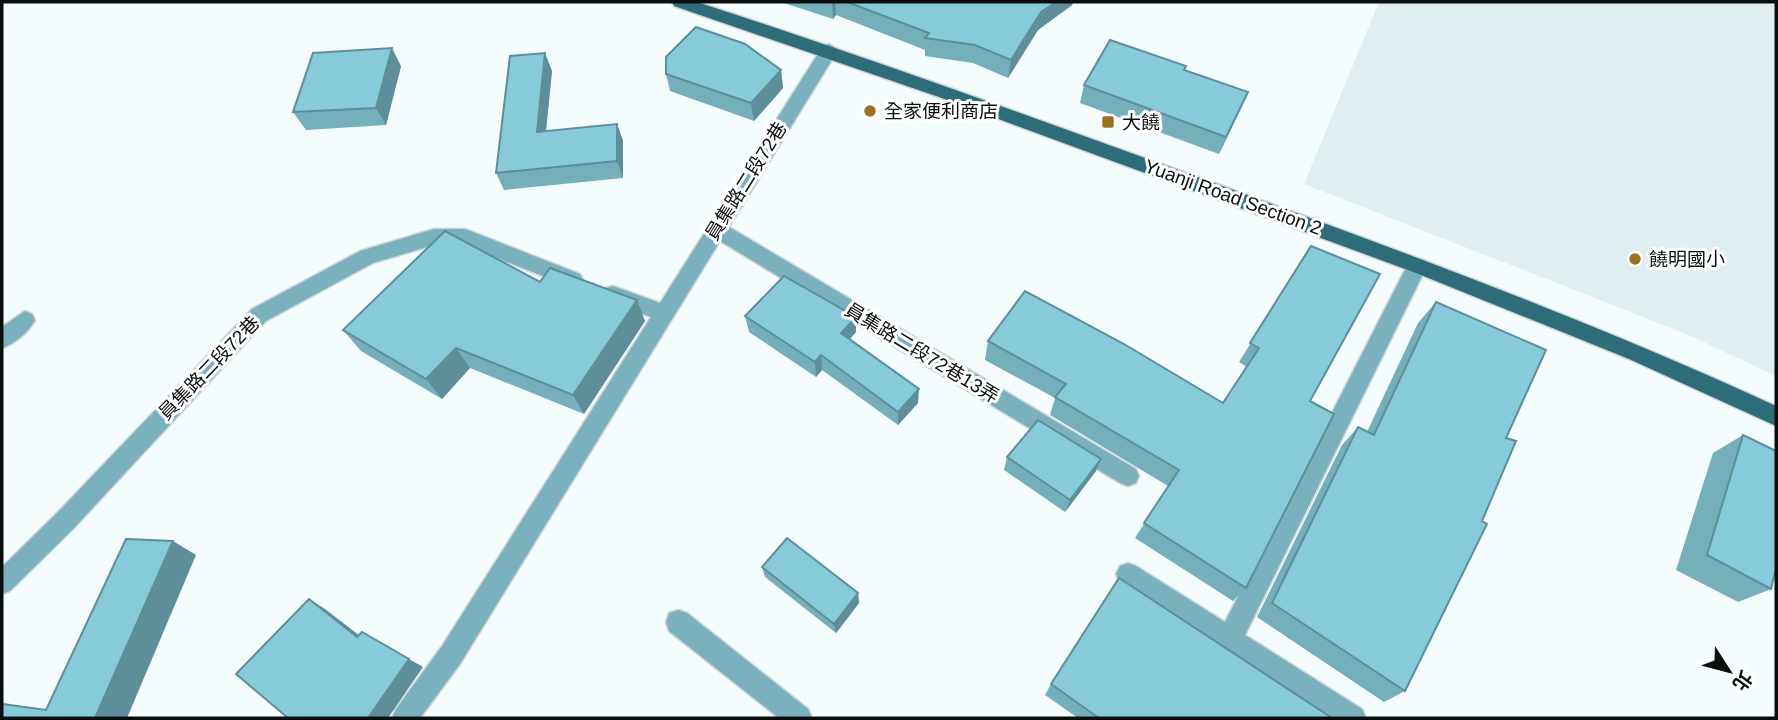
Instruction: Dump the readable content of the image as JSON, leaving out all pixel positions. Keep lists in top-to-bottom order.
{
  "streets": {
    "main road": ["Yuanji Road Section 2"],
    "lane": ["員集路二段72巷", "員集路二段72巷13弄"]
  },
  "crossings": [
    ["員集路二段72巷", "Yuanji Road Section 2"],
    ["員集路二段72巷", "員集路二段72巷13弄"]
  ],
  "places": {
    "other": ["全家便利商店", "饒明國小"],
    "transit": ["大饒"]
  },
  "north": "bottom right"
}
